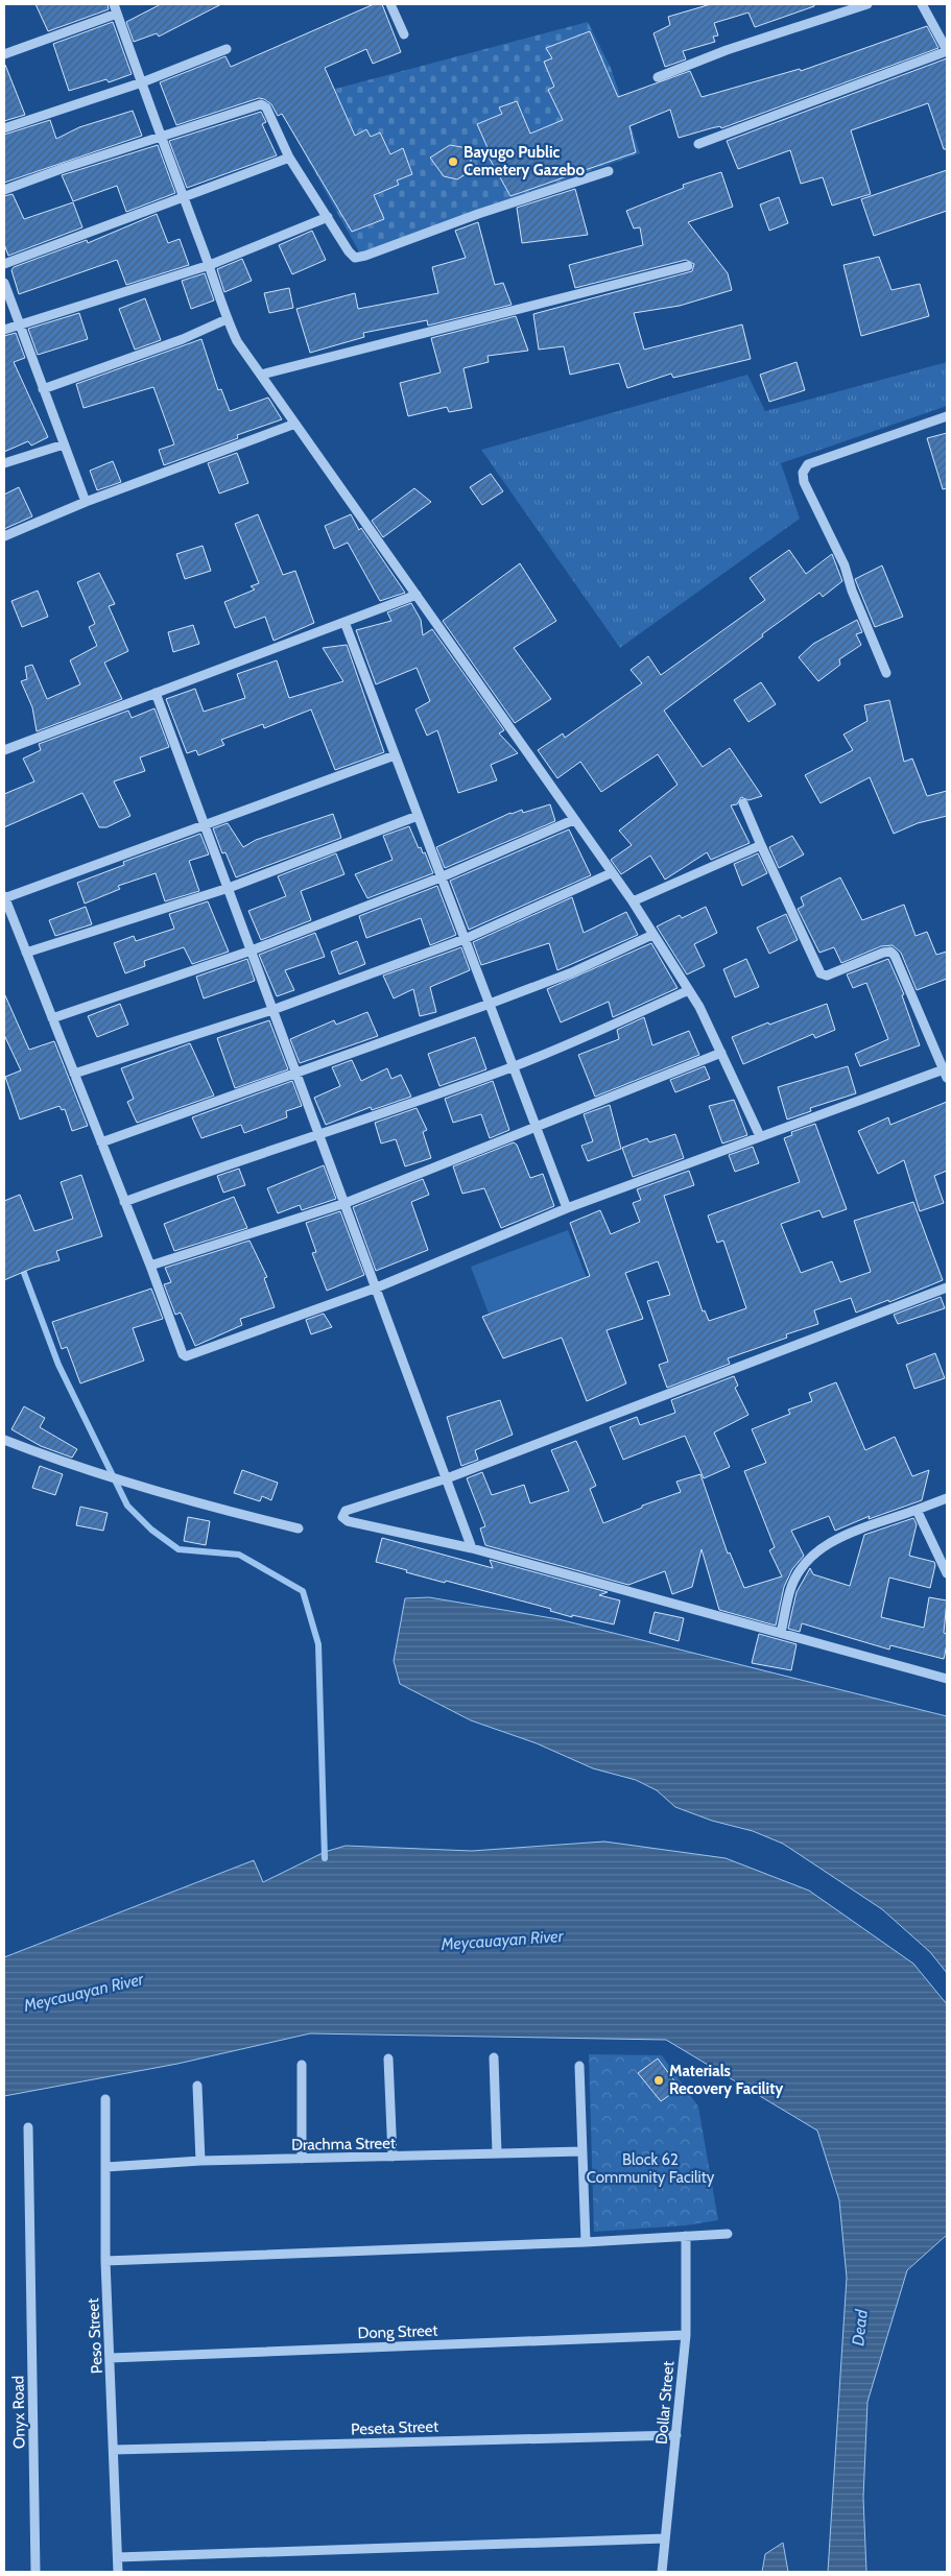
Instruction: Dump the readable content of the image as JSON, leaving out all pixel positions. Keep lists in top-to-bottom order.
{
  "streets": {
    "street": [
      "Drachma Street",
      "Dong Street",
      "Peso Street",
      "Dollar Street",
      "Onyx Road",
      "Peseta Street"
    ]
  },
  "crossings": [
    ["Drachma Street", "Peso Street"],
    ["Dong Street", "Peso Street"],
    ["Dong Street", "Dollar Street"],
    ["Peso Street", "Peseta Street"],
    ["Dollar Street", "Peseta Street"]
  ],
  "water": ["Meycauayan River", "Dead"],
  "parks": ["Block 62 Community Facility"],
  "places": ["Bayugo Public Cemetery Gazebo", "Materials Recovery Facility"]
}
